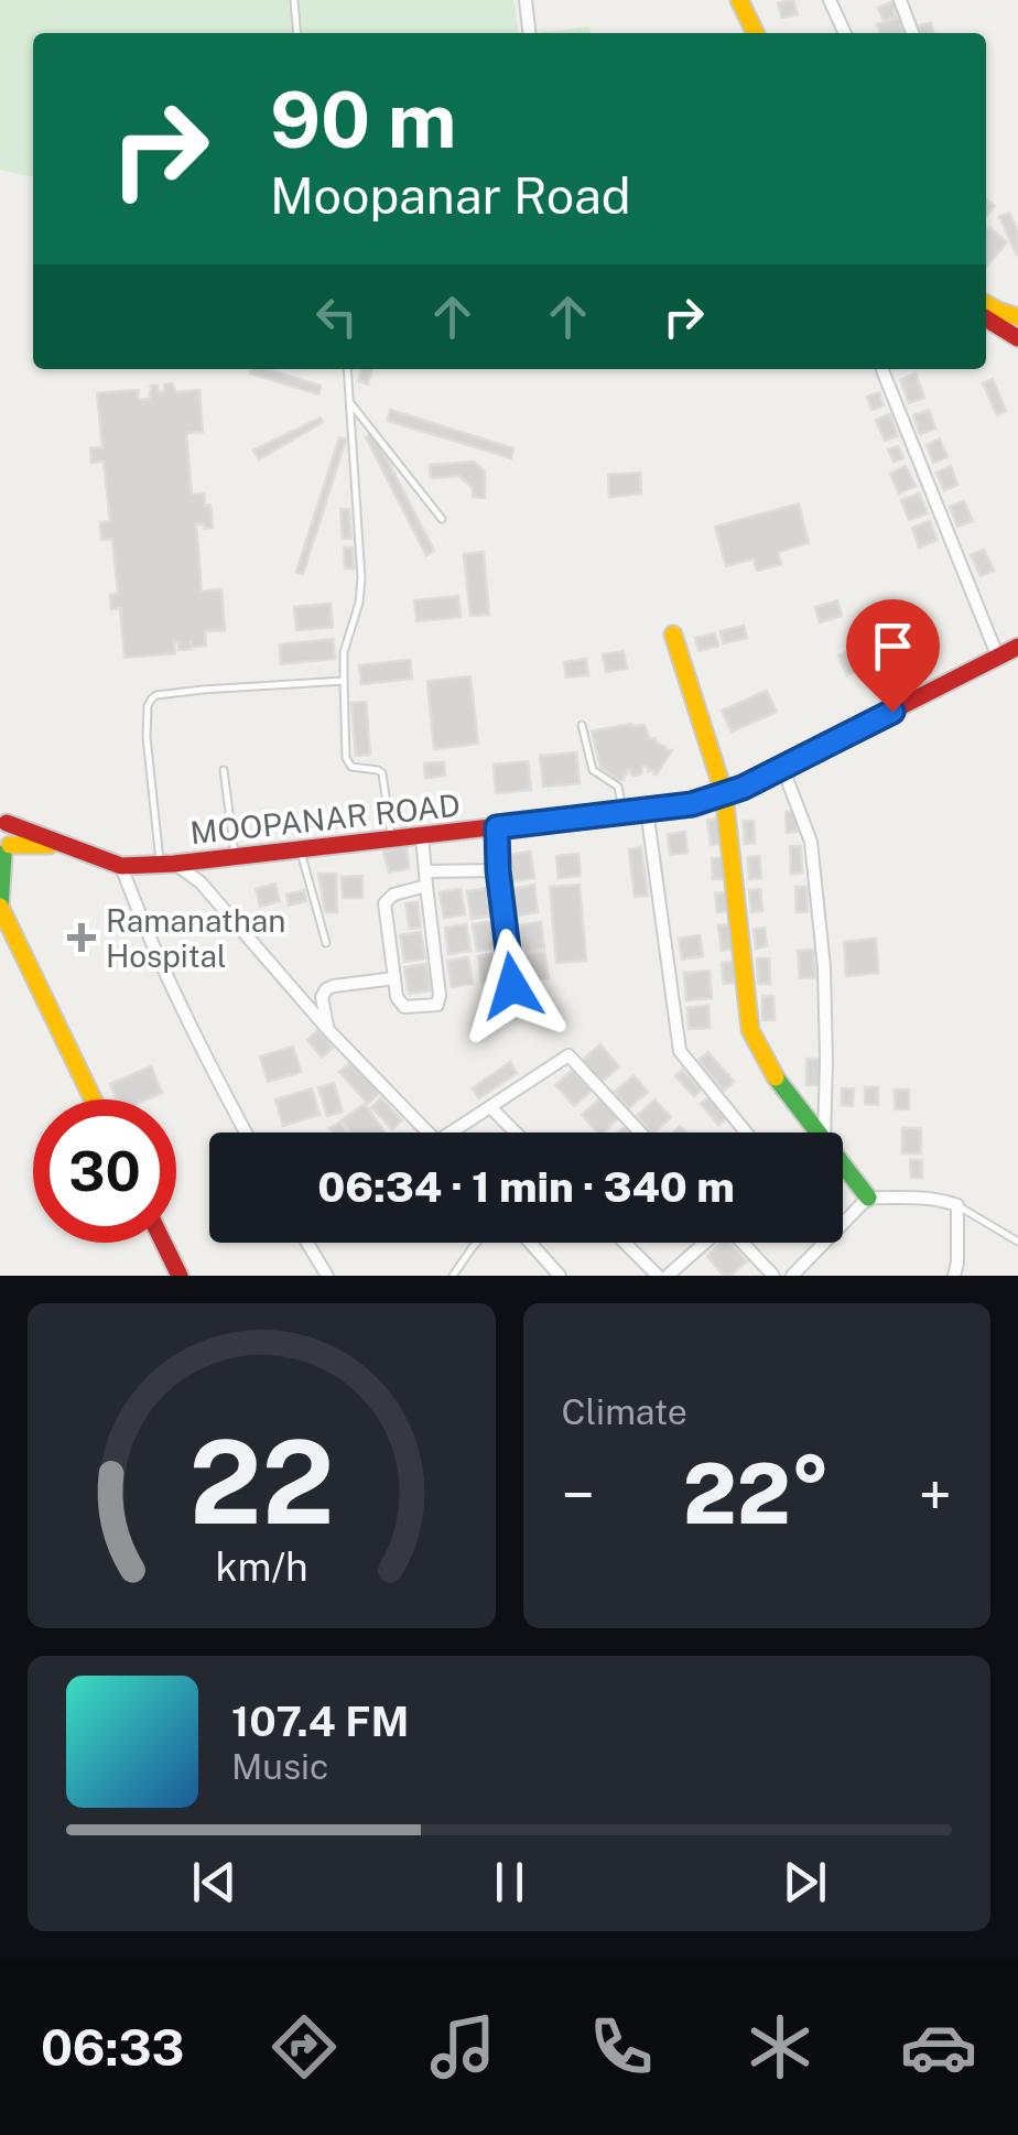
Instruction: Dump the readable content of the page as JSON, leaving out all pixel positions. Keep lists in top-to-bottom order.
{
  "streets": {
    "main road": ["MOOPANAR ROAD"]
  },
  "places": {
    "health": ["Ramanathan Hospital"]
  },
  "page": {
    "turn": ["90 m", "Moopanar Road"],
    "limit": "30",
    "trip": "06:34 · 1 min · 340 m",
    "tile": "Climate",
    "heat": ["−", "22°", "+"],
    "song": ["107.4 FM", "Music"],
    "tabs": "06:33",
    "gauge": ["22", "km/h"]
  }
}
